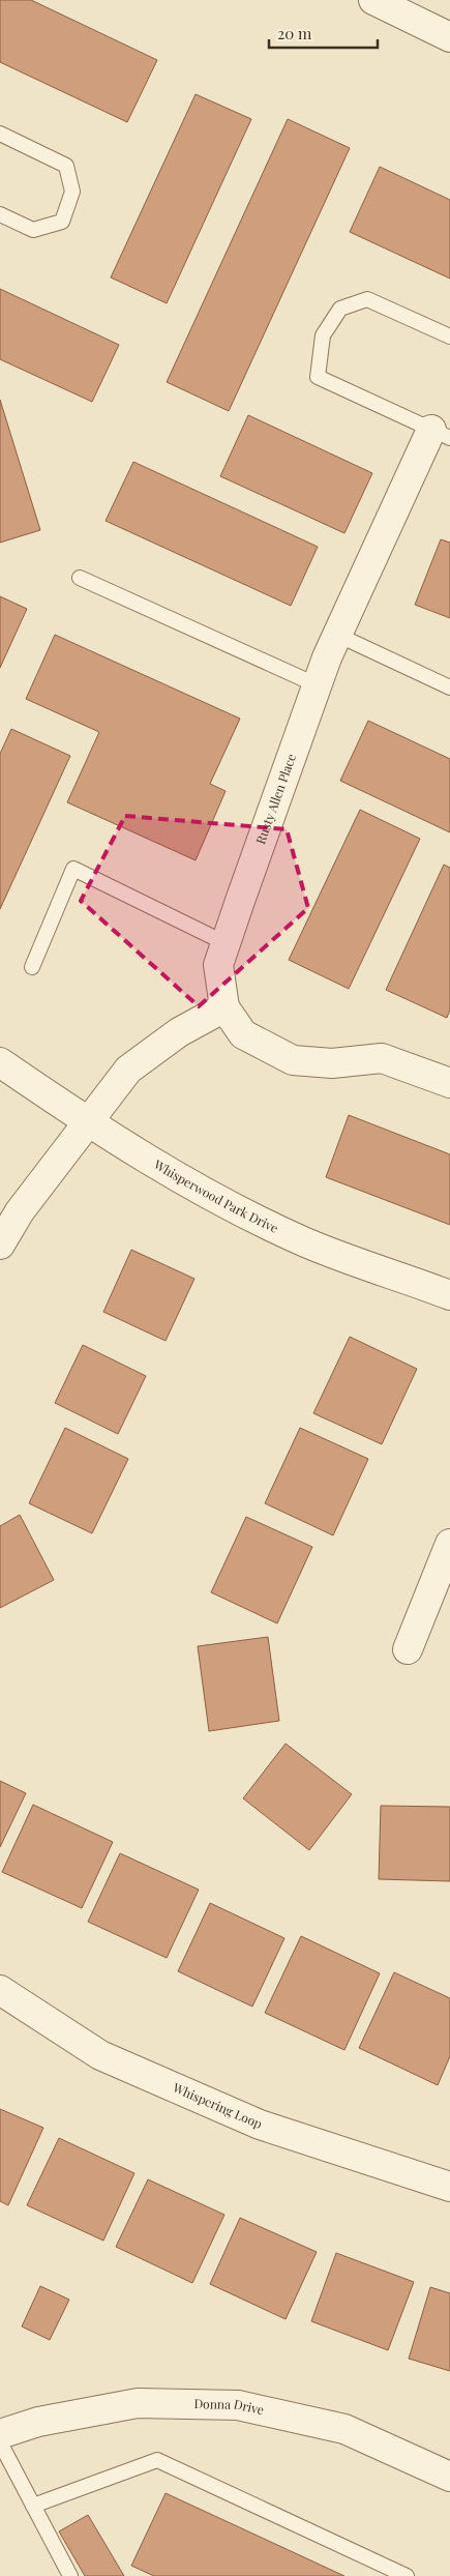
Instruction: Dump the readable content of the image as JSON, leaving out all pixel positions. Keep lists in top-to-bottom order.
{
  "streets": {
    "street": [
      "Rusty Allen Place",
      "Whisperwood Park Drive",
      "Whispering Loop",
      "Donna Drive"
    ]
  },
  "scale_bar": "20 m"
}
